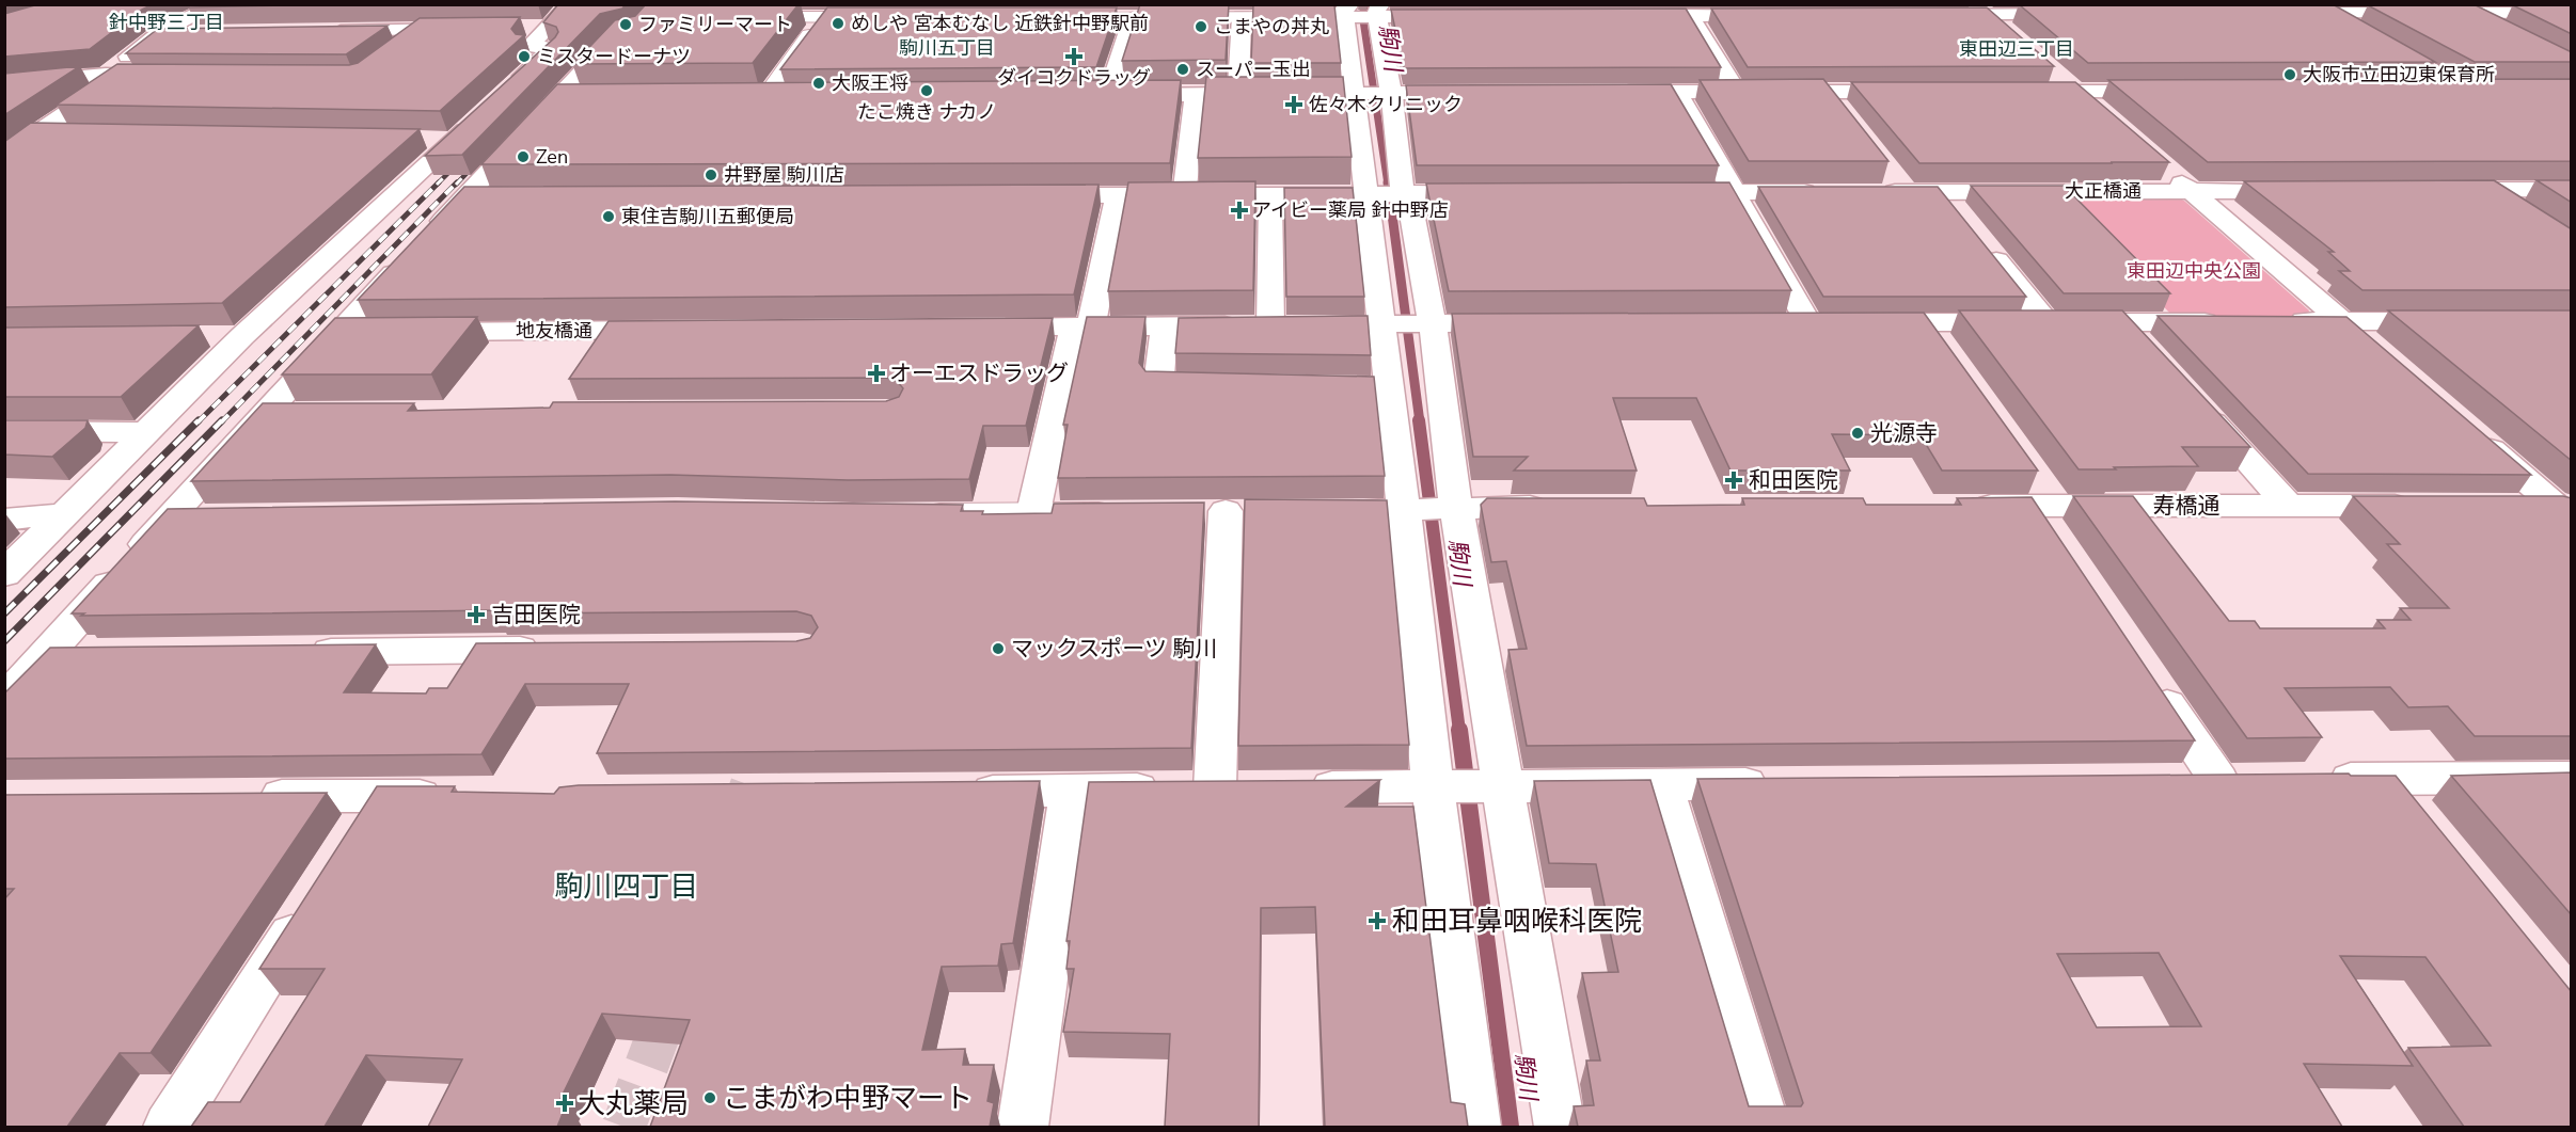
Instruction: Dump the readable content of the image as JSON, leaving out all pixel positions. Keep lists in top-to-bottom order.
{
  "streets": {
    "street": ["大正橋通", "地友橋通", "寿橋通"]
  },
  "districts": [
    "針中野三丁目",
    "駒川五丁目",
    "東田辺三丁目",
    "駒川四丁目"
  ],
  "water": ["駒川"],
  "parks": ["東田辺中央公園"],
  "places": {
    "other": [
      "めしや 宮本むなし 近鉄針中野駅前",
      "ファミリーマート",
      "こまやの丼丸",
      "ミスタードーナツ",
      "スーパー玉出",
      "大阪市立田辺東保育所",
      "大阪王将",
      "たこ焼き ナカノ",
      "Zen",
      "井野屋 駒川店",
      "東住吉駒川五郵便局",
      "光源寺",
      "マックスポーツ 駒川",
      "こまがわ中野マート"
    ],
    "health": [
      "ダイコクドラッグ",
      "佐々木クリニック",
      "アイビー薬局 針中野店",
      "オーエスドラッグ",
      "和田医院",
      "吉田医院",
      "和田耳鼻咽喉科医院",
      "大丸薬局"
    ]
  }
}
